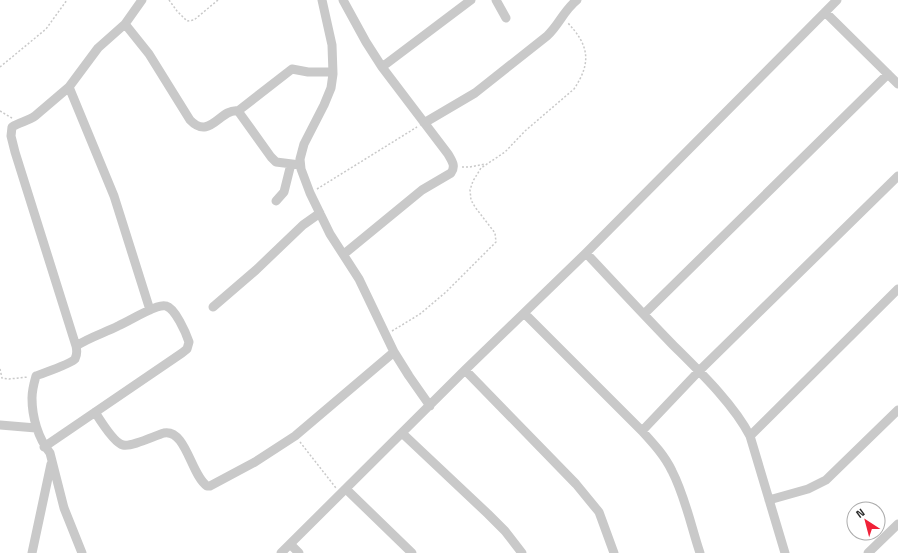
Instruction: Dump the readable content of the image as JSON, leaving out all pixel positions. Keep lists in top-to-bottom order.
{
  "north": "top left"
}
